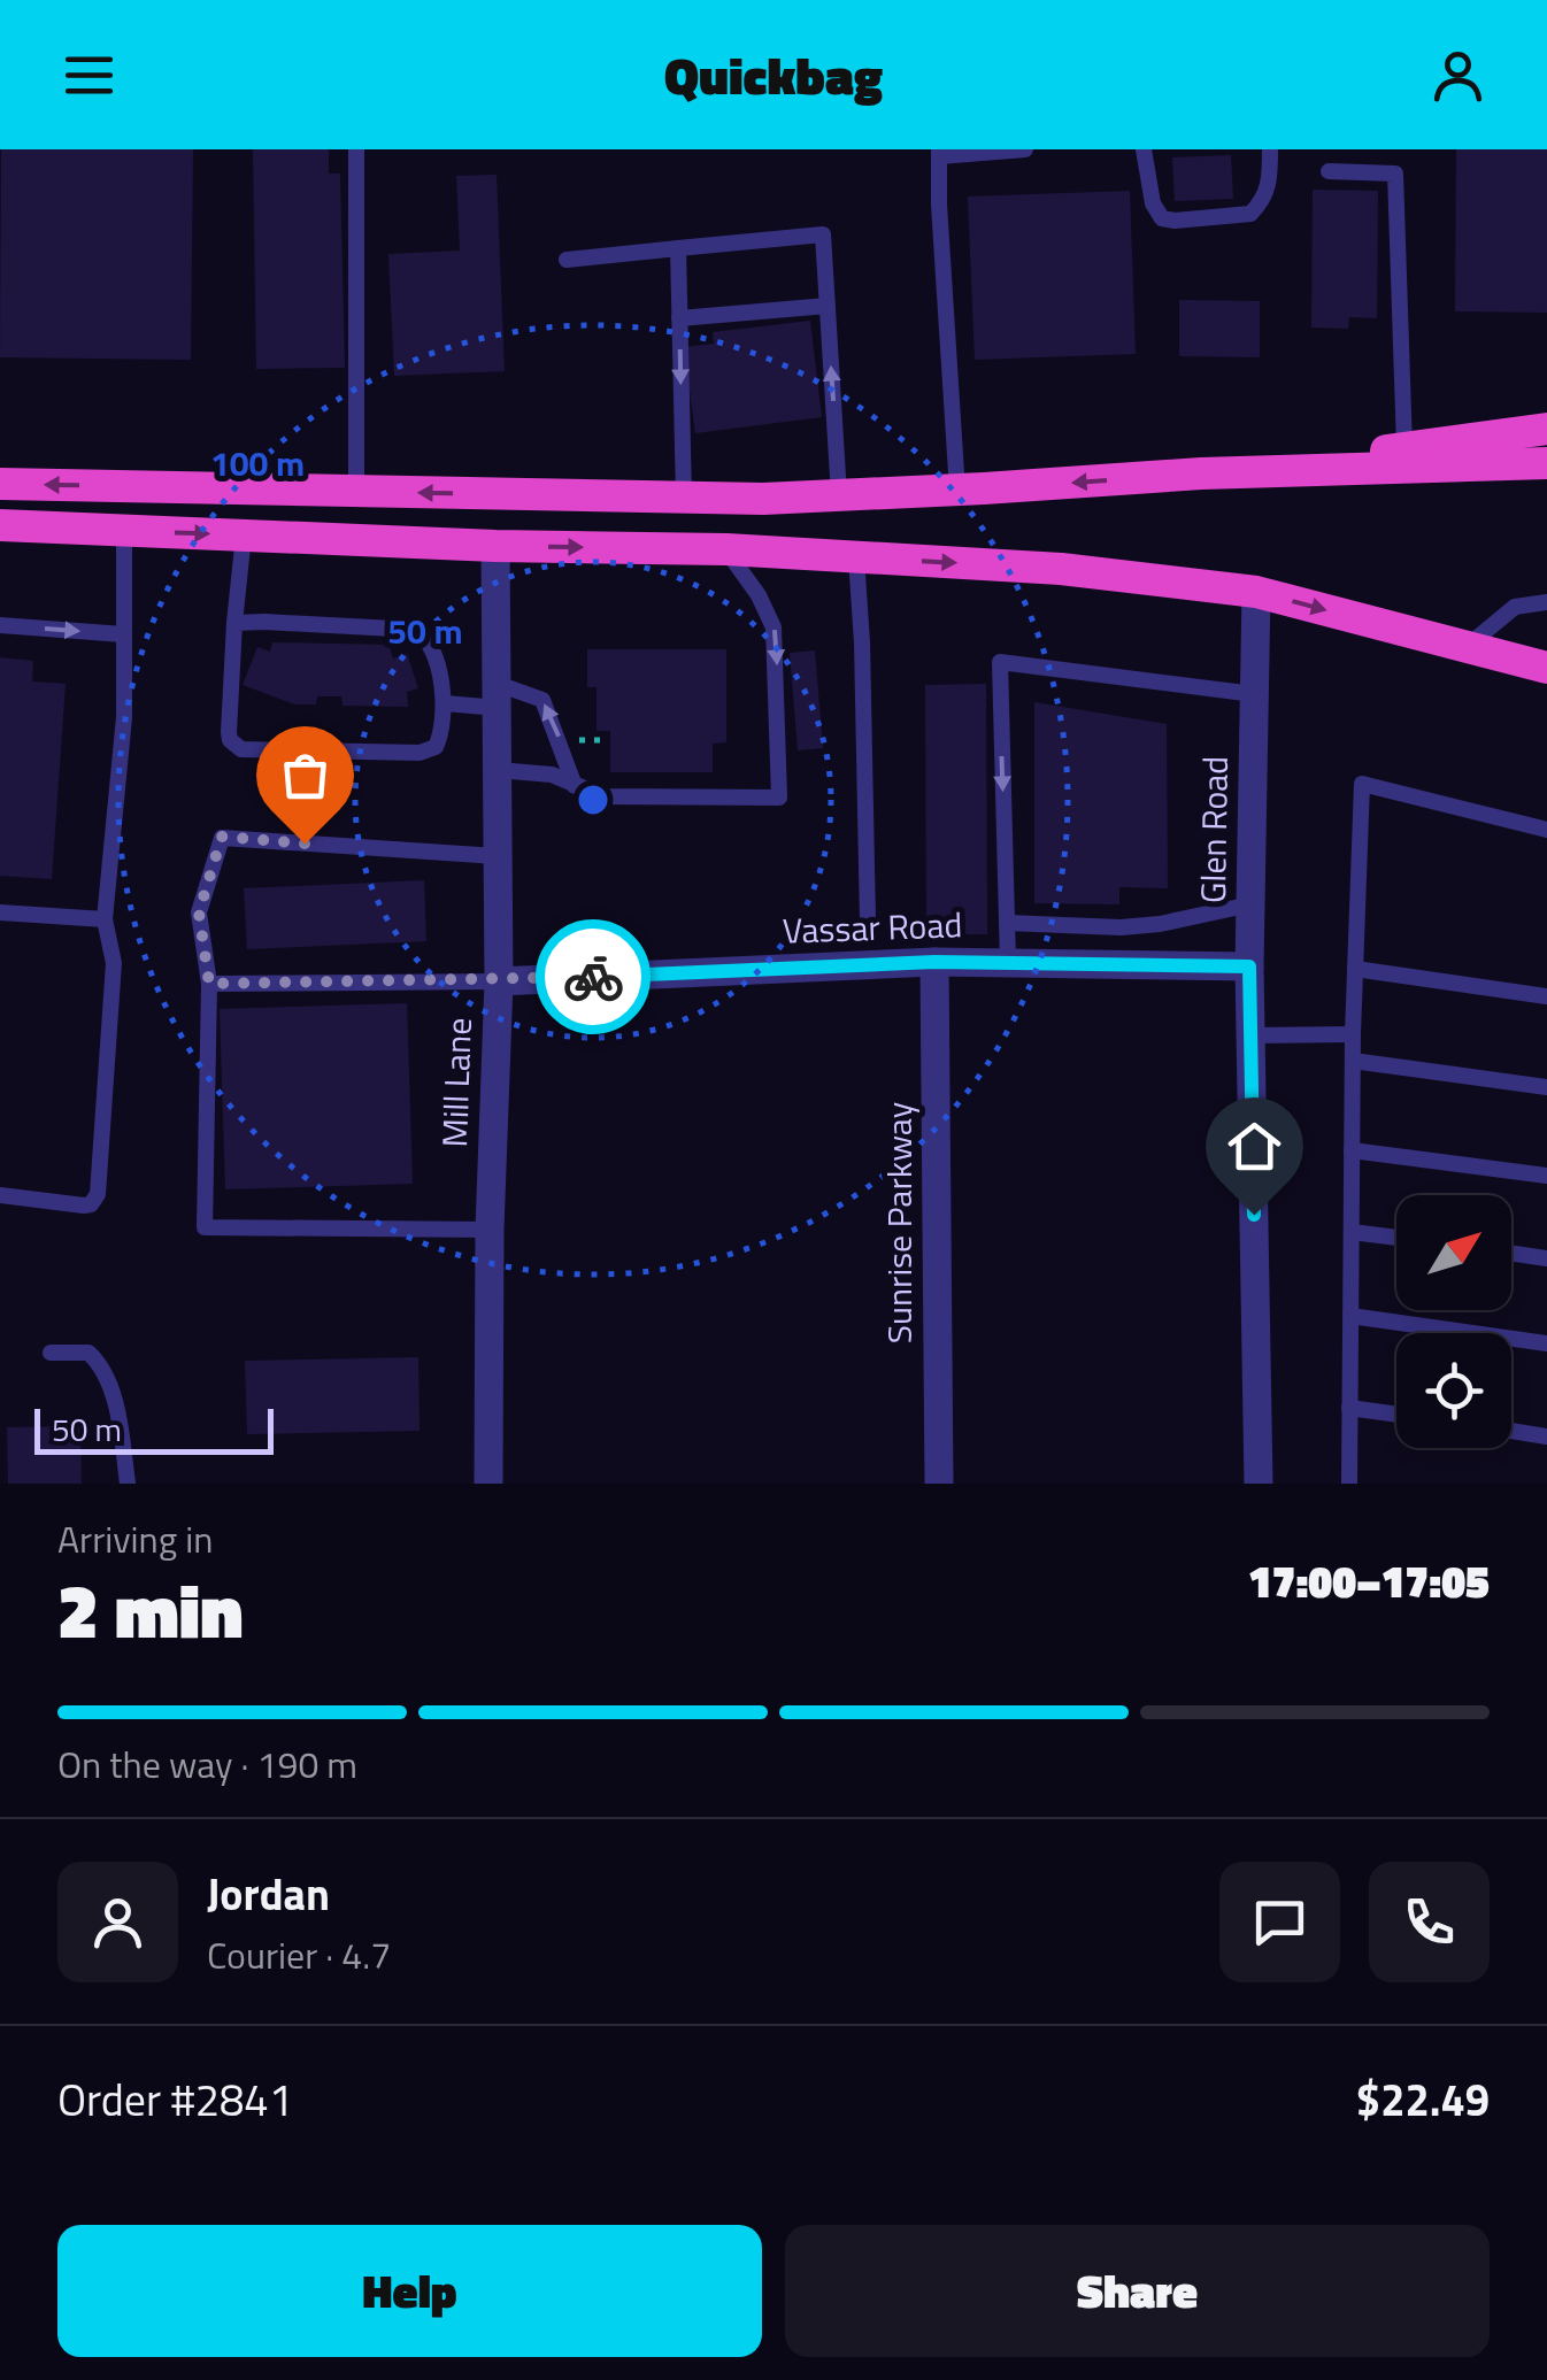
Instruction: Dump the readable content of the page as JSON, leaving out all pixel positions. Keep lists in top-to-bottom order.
{
  "streets": {
    "street": [
      "Glen Road",
      "Vassar Road",
      "Mill Lane",
      "Sunrise Parkway"
    ]
  },
  "crossings": [
    ["Glen Road", "Vassar Road"],
    ["Vassar Road", "Mill Lane"],
    ["Vassar Road", "Sunrise Parkway"]
  ],
  "scale_bar": "50 m",
  "north": "top right",
  "page": {
    "header": "Quickbag",
    "scale": "50 m",
    "heading": ["2 min", "Arriving in", "17:00–17:05"],
    "panel": [
      "Jordan",
      "Courier · 4.7",
      "Order #2841",
      "$22.49"
    ],
    "bar": "On the way · 190 m",
    "buttons": ["Help", "Share"]
  },
  "rings": ["100 m", "50 m"]
}
